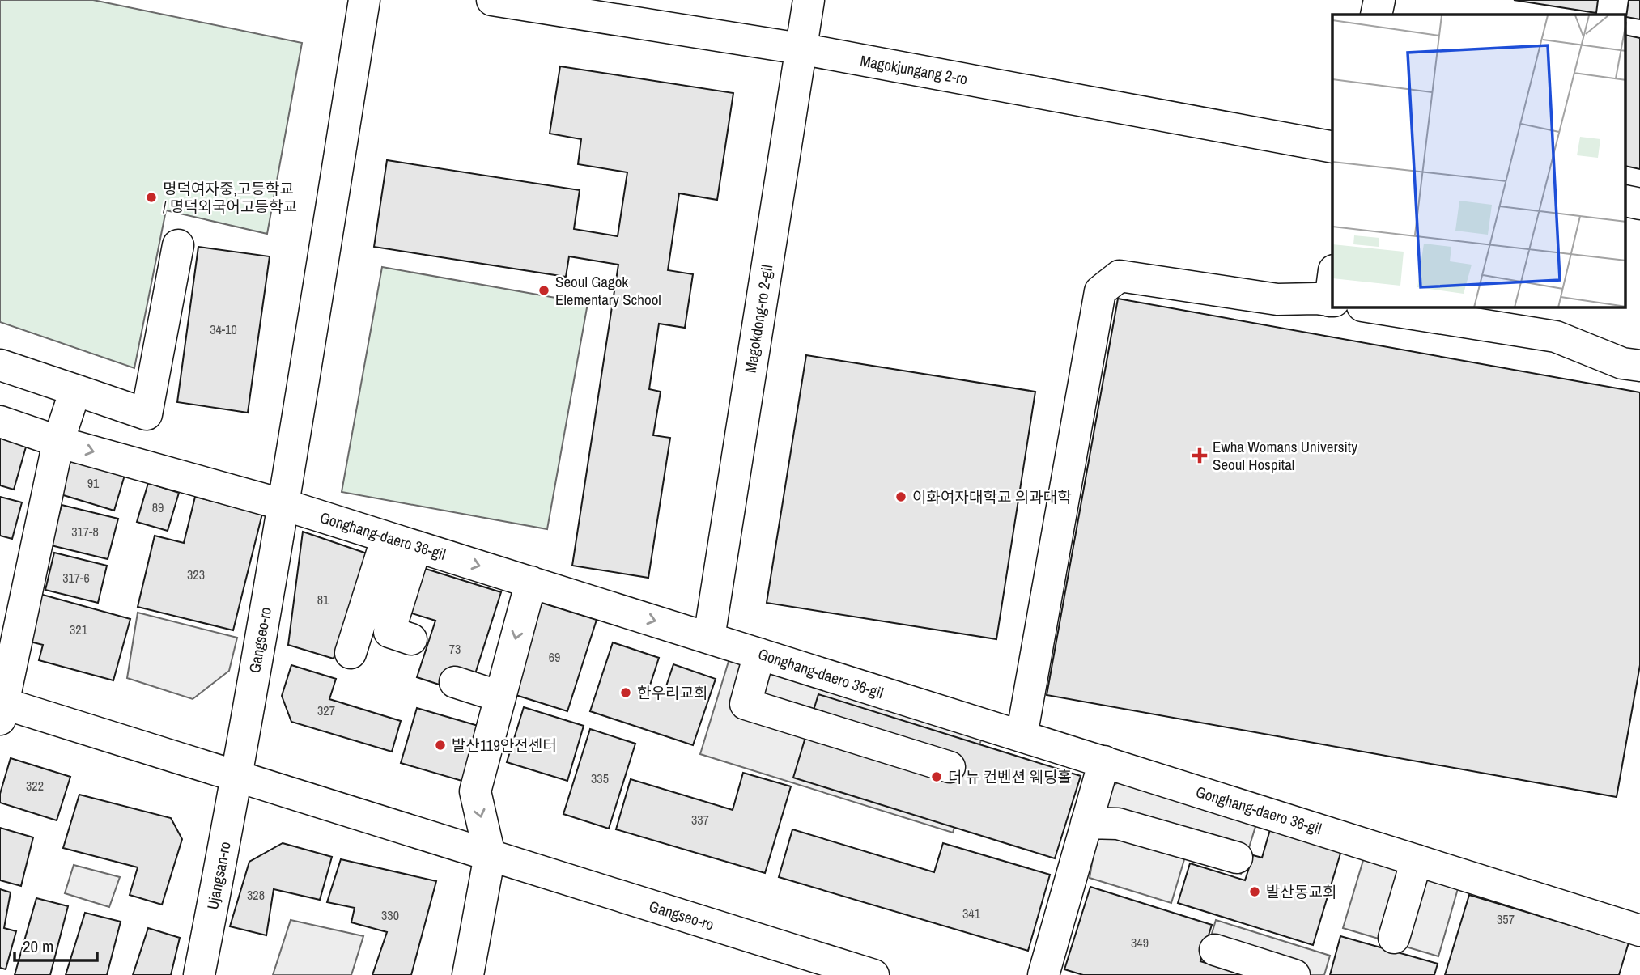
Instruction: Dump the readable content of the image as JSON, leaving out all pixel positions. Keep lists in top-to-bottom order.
{
  "streets": {
    "street": [
      "Magokjungang 2-ro",
      "Magokdong-ro 2-gil",
      "Gonghang-daero 36-gil",
      "Gangseo-ro",
      "Ujangsan-ro"
    ]
  },
  "crossings": [
    ["Magokjungang 2-ro", "Magokdong-ro 2-gil"],
    ["Magokdong-ro 2-gil", "Gonghang-daero 36-gil"],
    ["Gonghang-daero 36-gil", "Gangseo-ro"],
    ["Gangseo-ro", "Ujangsan-ro"]
  ],
  "places": {
    "other": [
      "명덕여자중,고등학교 / 명덕외국어고등학교",
      "Seoul Gagok Elementary School",
      "이화여자대학교 의과대학",
      "한우리교회",
      "발산119안전센터",
      "더 뉴 컨벤션 웨딩홀",
      "발산동교회"
    ],
    "health": ["Ewha Womans University Seoul Hospital"]
  },
  "house_numbers": [
    "34-10",
    "91",
    "89",
    "317-8",
    "323",
    "317-6",
    "81",
    "321",
    "73",
    "69",
    "327",
    "335",
    "322",
    "337",
    "328",
    "341",
    "330",
    "357",
    "349"
  ],
  "scale_bar": "20 m"
}
